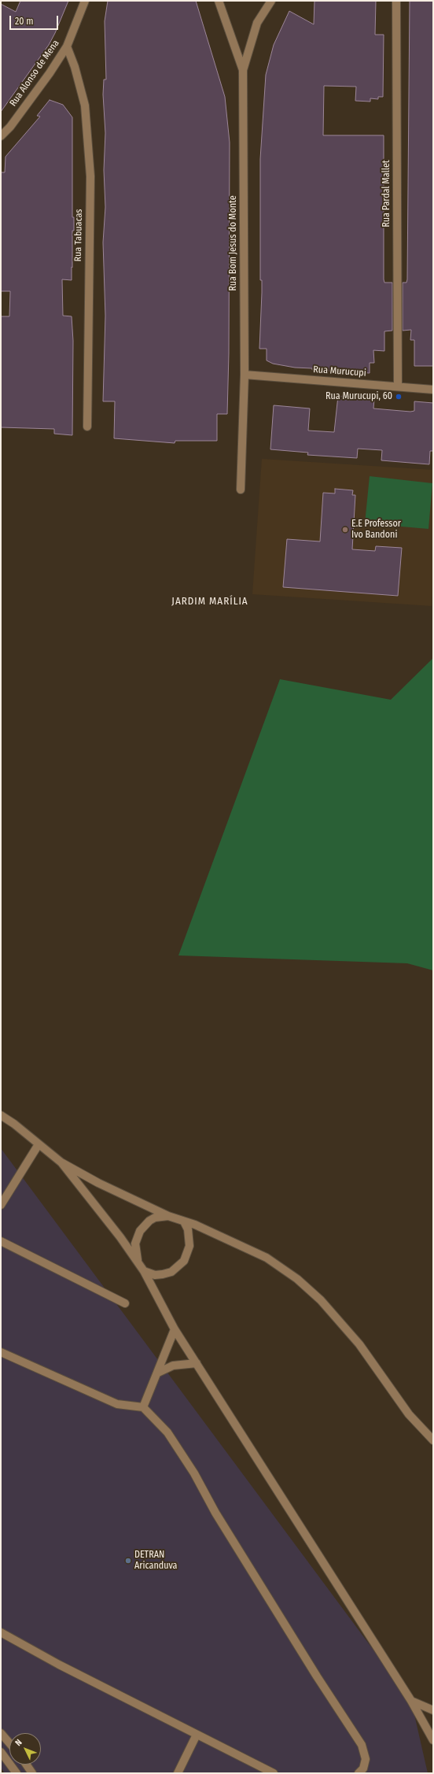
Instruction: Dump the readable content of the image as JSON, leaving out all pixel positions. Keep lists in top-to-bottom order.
{
  "streets": {
    "street": [
      "Rua Alonso de Mena",
      "Rua Pardal Mallet",
      "Rua Tabuacas",
      "Rua Bom Jesus do Monte",
      "Rua Murucupi"
    ]
  },
  "crossings": [
    ["Rua Alonso de Mena", "Rua Tabuacas"],
    ["Rua Pardal Mallet", "Rua Murucupi"],
    ["Rua Bom Jesus do Monte", "Rua Murucupi"]
  ],
  "districts": ["JARDIM MARÍLIA"],
  "places": ["Rua Murucupi, 60", "E.E Professor Ivo Bandoni", "DETRAN Aricanduva"],
  "scale_bar": "20 m",
  "north": "top left"
}
